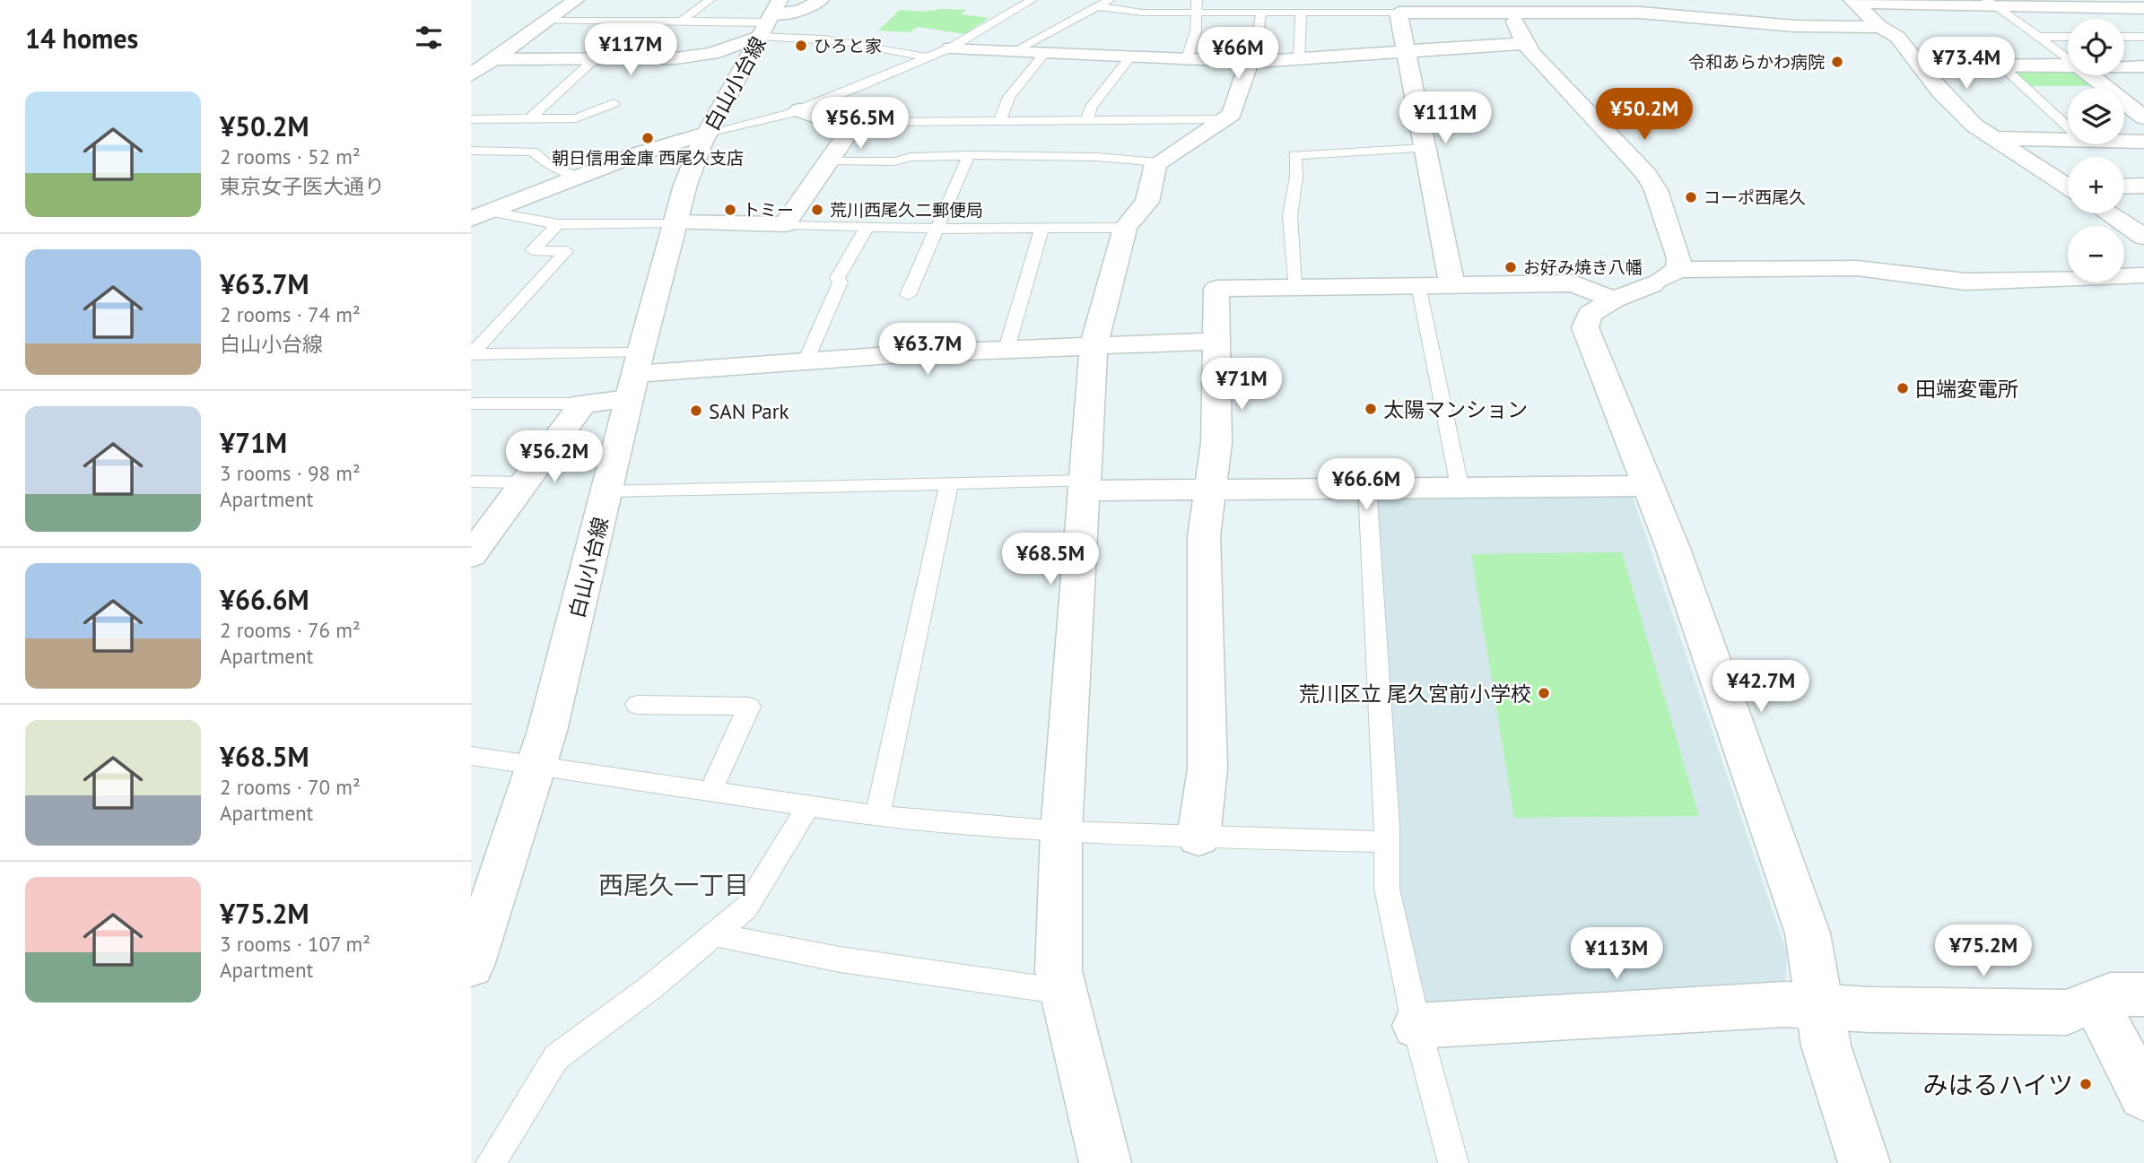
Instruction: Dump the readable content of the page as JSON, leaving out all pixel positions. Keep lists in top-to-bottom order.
{
  "streets": {
    "street": ["白山小台線"]
  },
  "districts": ["西尾久一丁目"],
  "places": [
    "ひろと家",
    "令和あらかわ病院",
    "朝日信用金庫 西尾久支店",
    "コーポ西尾久",
    "トミー",
    "荒川西尾久二郵便局",
    "お好み焼き八幡",
    "田端変電所",
    "太陽マンション",
    "SAN Park",
    "荒川区立 尾久宮前小学校",
    "みはるハイツ"
  ],
  "page": {
    "heading": "14 homes",
    "map_buttons": ["+", "−"],
    "price": [
      "¥117M",
      "¥66M",
      "¥73.4M",
      "¥50.2M",
      "¥111M",
      "¥56.5M",
      "¥63.7M",
      "¥71M",
      "¥56.2M",
      "¥66.6M",
      "¥68.5M",
      "¥42.7M",
      "¥75.2M",
      "¥113M"
    ],
    "list": [
      {
        "name": "¥50.2M",
        "note": "2 rooms · 52 m² · 東京女子医大通り"
      },
      {
        "name": "¥63.7M",
        "note": "2 rooms · 74 m² · 白山小台線"
      },
      {
        "name": "¥71M",
        "note": "3 rooms · 98 m² · Apartment"
      },
      {
        "name": "¥66.6M",
        "note": "2 rooms · 76 m² · Apartment"
      },
      {
        "name": "¥68.5M",
        "note": "2 rooms · 70 m² · Apartment"
      },
      {
        "name": "¥75.2M",
        "note": "3 rooms · 107 m² · Apartment"
      }
    ]
  }
}
